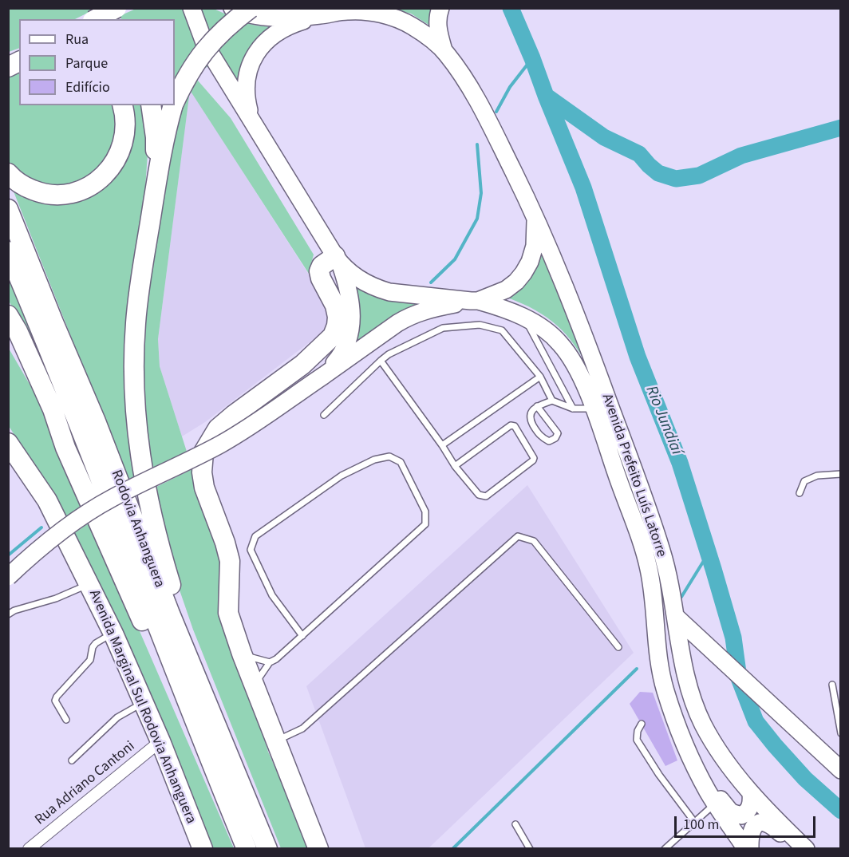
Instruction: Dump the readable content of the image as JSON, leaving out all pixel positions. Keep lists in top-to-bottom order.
{
  "streets": {
    "highway": ["Rodovia Anhanguera", "Avenida Marginal Sul Rodovia Anhanguera"],
    "main road": ["Avenida Prefeito Luís Latorre"],
    "street": ["Rua Adriano Cantoni"]
  },
  "crossings": [
    ["Avenida Marginal Sul Rodovia Anhanguera", "Rua Adriano Cantoni"]
  ],
  "water": ["Rio Jundiaí"],
  "legend": ["Rua", "Parque", "Edifício"],
  "scale_bar": "100 m"
}
